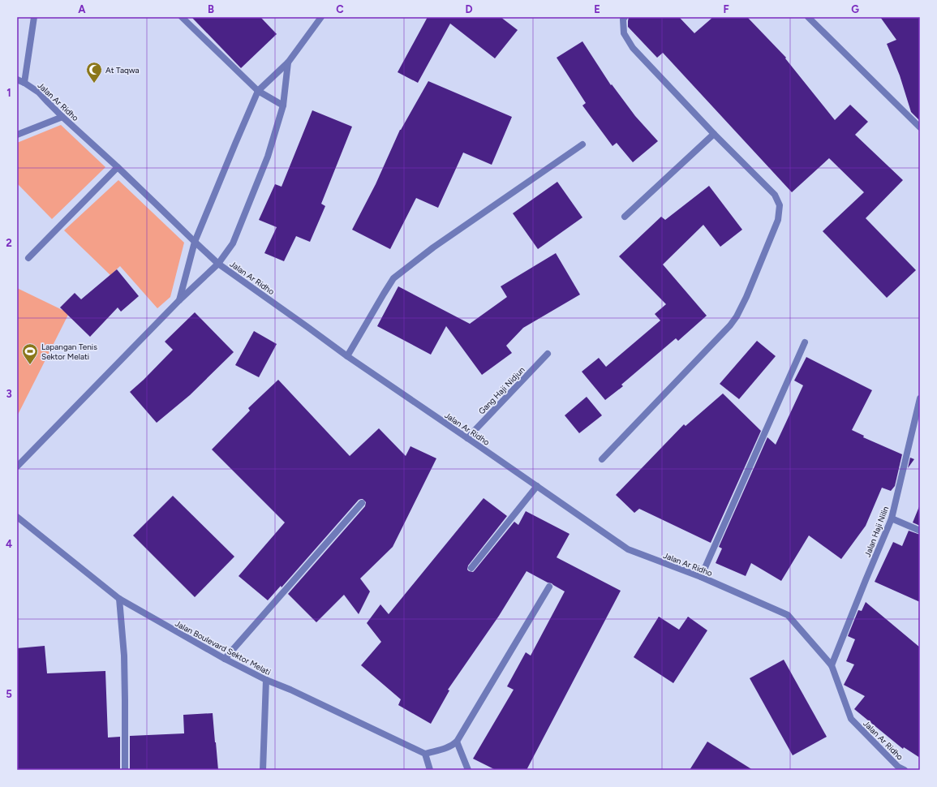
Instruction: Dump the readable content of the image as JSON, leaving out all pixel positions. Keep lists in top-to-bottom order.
{
  "streets": {
    "street": [
      "Jalan Ar Ridho",
      "Gang Haji Nidjun",
      "Jalan Haji Nilin",
      "Jalan Boulevard Sektor Melati"
    ]
  },
  "crossings": [
    ["Jalan Ar Ridho", "Gang Haji Nidjun"],
    ["Jalan Ar Ridho", "Jalan Haji Nilin"]
  ],
  "places": {
    "mosque": ["At Taqwa"],
    "sports": ["Lapangan Tenis Sektor Melati"]
  },
  "grid": {
    "columns": [
      "A",
      "B",
      "C",
      "D",
      "E",
      "F",
      "G"
    ],
    "rows": [
      "1",
      "2",
      "3",
      "4",
      "5"
    ]
  }
}
